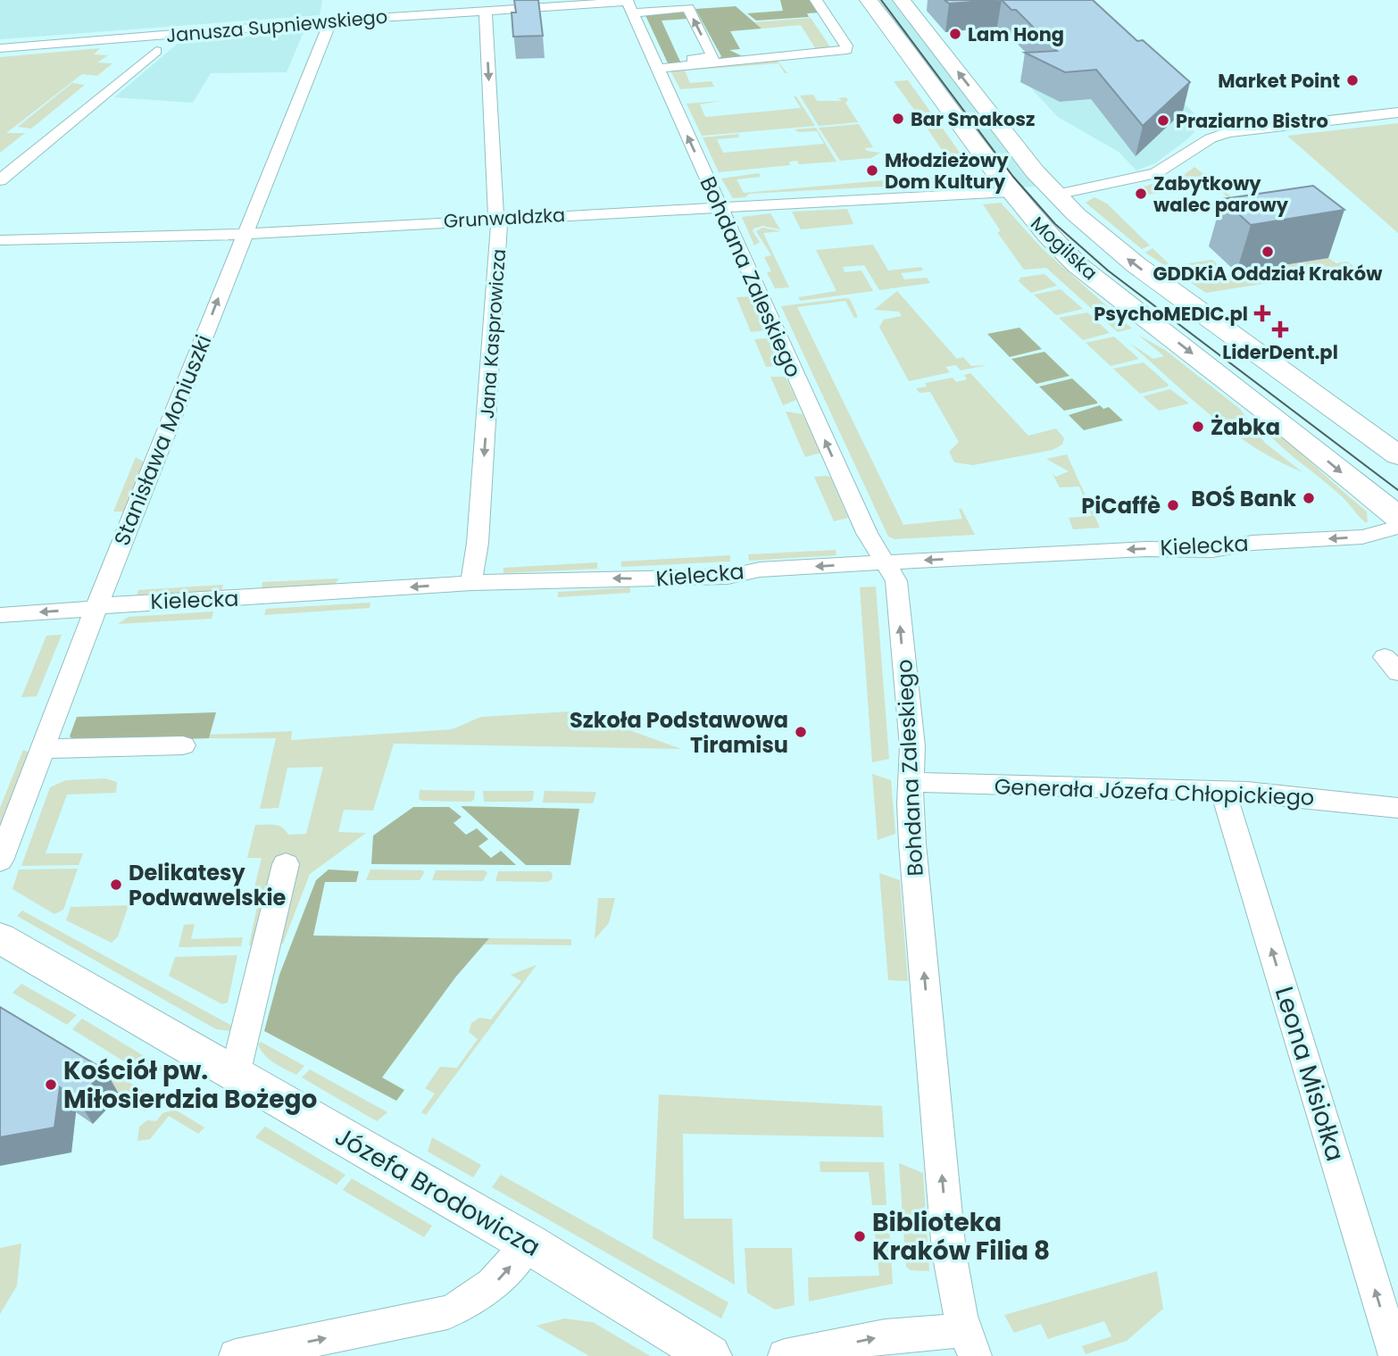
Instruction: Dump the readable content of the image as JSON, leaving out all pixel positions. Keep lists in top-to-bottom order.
{
  "streets": {
    "main road": ["Mogilska"],
    "street": [
      "Janusza Supniewskiego",
      "Grunwaldzka",
      "Bohdana Zaleskiego",
      "Jana Kasprowicza",
      "Stanisława Moniuszki",
      "Kielecka",
      "Generała Józefa Chłopickiego",
      "Leona Misiołka",
      "Józefa Brodowicza"
    ]
  },
  "crossings": [
    ["Janusza Supniewskiego", "Bohdana Zaleskiego"],
    ["Janusza Supniewskiego", "Jana Kasprowicza"],
    ["Janusza Supniewskiego", "Stanisława Moniuszki"],
    ["Grunwaldzka", "Mogilska"],
    ["Grunwaldzka", "Bohdana Zaleskiego"],
    ["Grunwaldzka", "Jana Kasprowicza"],
    ["Grunwaldzka", "Stanisława Moniuszki"],
    ["Bohdana Zaleskiego", "Kielecka"],
    ["Bohdana Zaleskiego", "Generała Józefa Chłopickiego"],
    ["Jana Kasprowicza", "Kielecka"],
    ["Stanisława Moniuszki", "Kielecka"],
    ["Generała Józefa Chłopickiego", "Leona Misiołka"]
  ],
  "one_way": [
    "Bohdana Zaleskiego",
    "Jana Kasprowicza",
    "Stanisława Moniuszki",
    "Kielecka",
    "Leona Misiołka"
  ],
  "places": {
    "other": [
      "Lam Hong",
      "Market Point",
      "Bar Smakosz",
      "Praziarno Bistro",
      "Młodzieżowy Dom Kultury",
      "Zabytkowy walec parowy",
      "GDDKiA Oddział Kraków",
      "Żabka",
      "BOŚ Bank",
      "PiCaffè",
      "Szkoła Podstawowa Tiramisu",
      "Delikatesy Podwawelskie",
      "Kościół pw. Miłosierdzia Bożego",
      "Biblioteka Kraków Filia 8"
    ],
    "health": ["PsychoMEDIC.pl", "LiderDent.pl"]
  }
}
